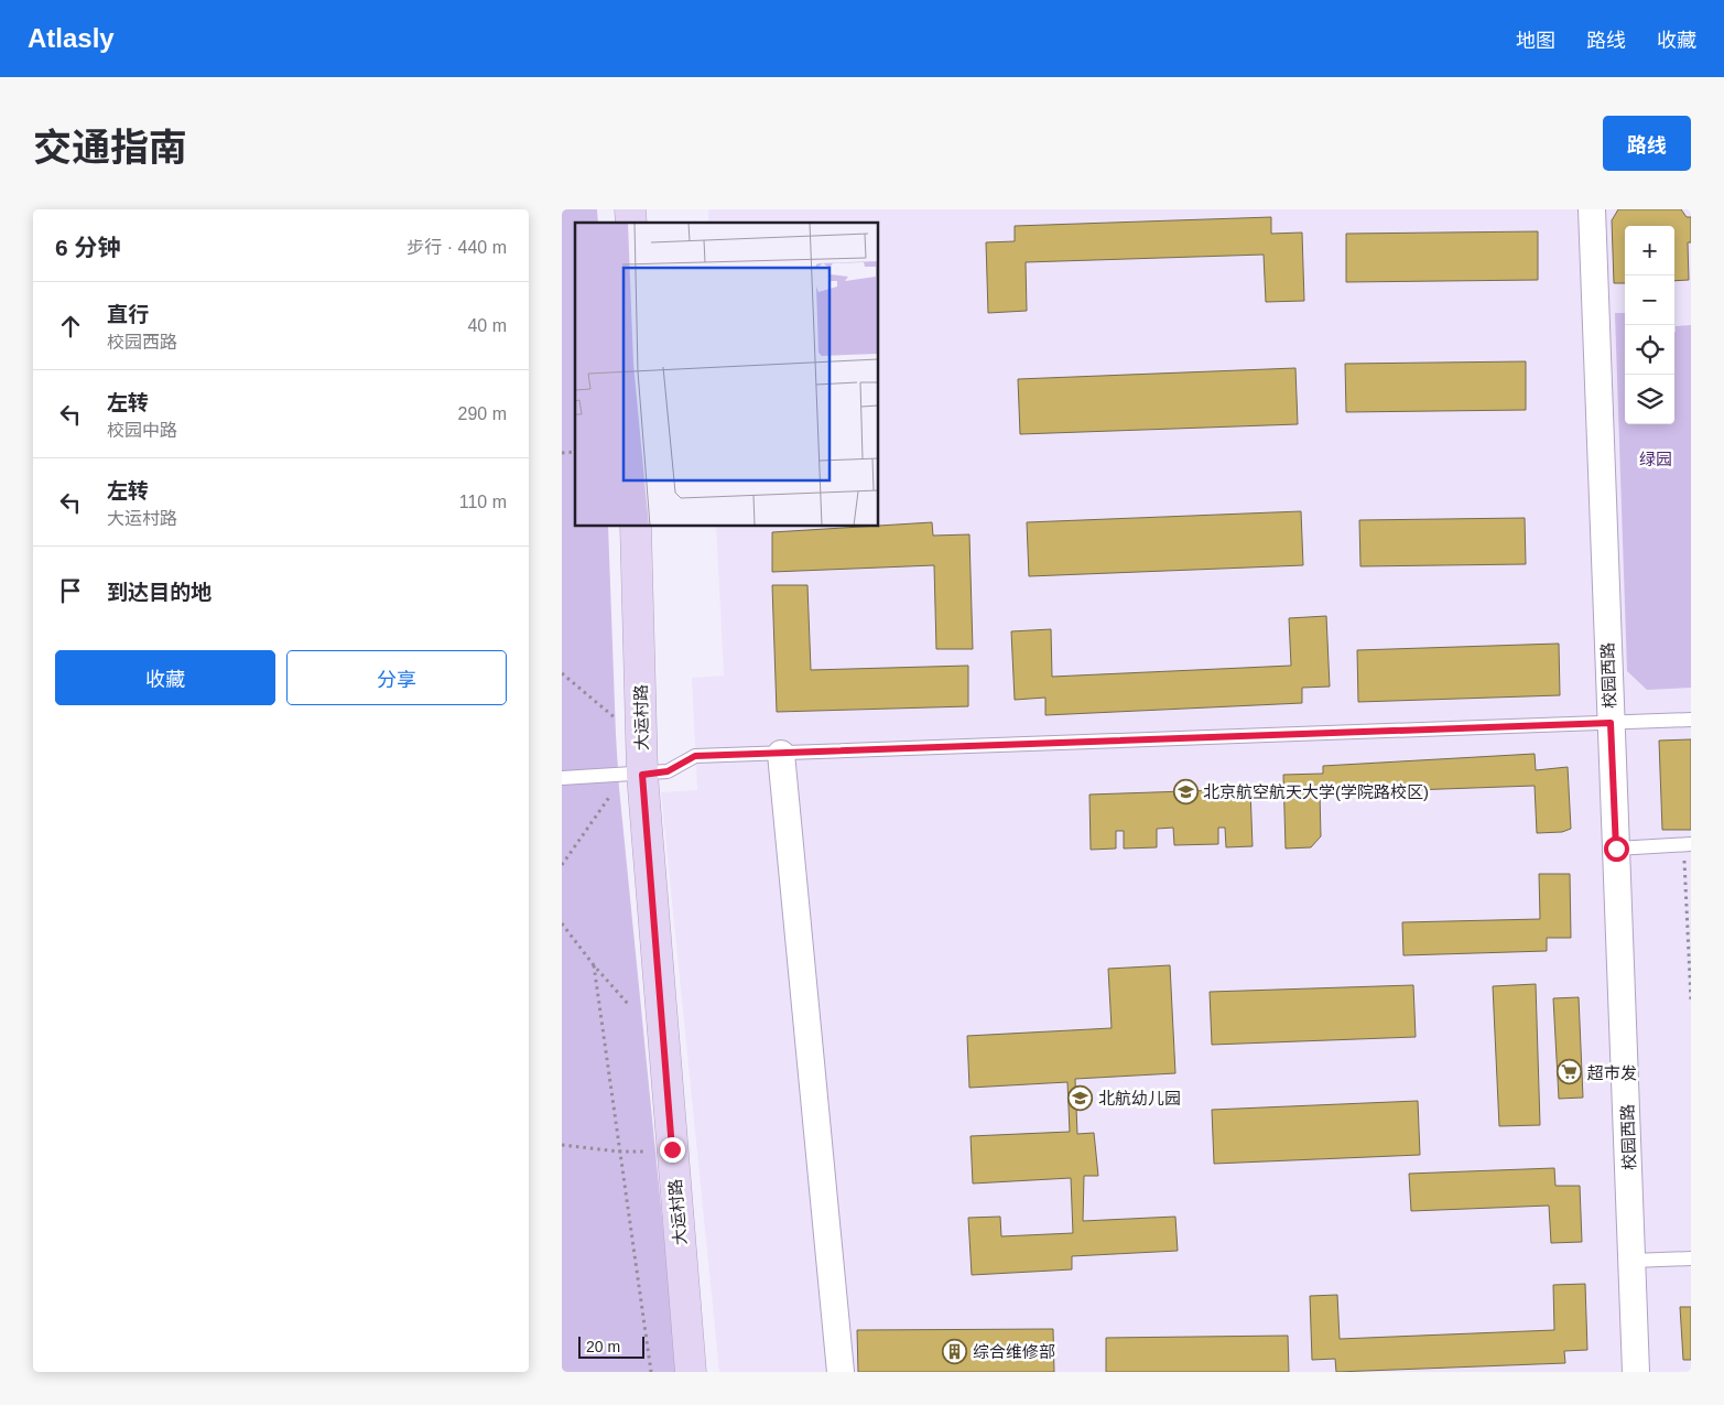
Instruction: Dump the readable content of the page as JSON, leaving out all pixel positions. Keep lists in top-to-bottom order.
{
  "streets": {
    "street": ["校园西路", "大运村路"]
  },
  "parks": ["绿园"],
  "places": {
    "school or university": ["北京航空航天大学(学院路校区)", "北航幼儿园"],
    "supermarket": ["超市发"],
    "building": ["综合维修部"]
  },
  "scale_bar": "20 m",
  "page": {
    "header": "Atlasly",
    "nav": ["地图", "路线", "收藏"],
    "title": "交通指南",
    "buttons": [
      "路线",
      ["收藏", "分享"]
    ],
    "heading": ["6 分钟", "步行 · 440 m"],
    "map_buttons": ["+", "−"],
    "list": [
      ["直行", "校园西路", "40 m"],
      ["左转", "校园中路", "290 m"],
      ["左转", "大运村路", "110 m"],
      "到达目的地"
    ],
    "scale": "20 m"
  }
}
